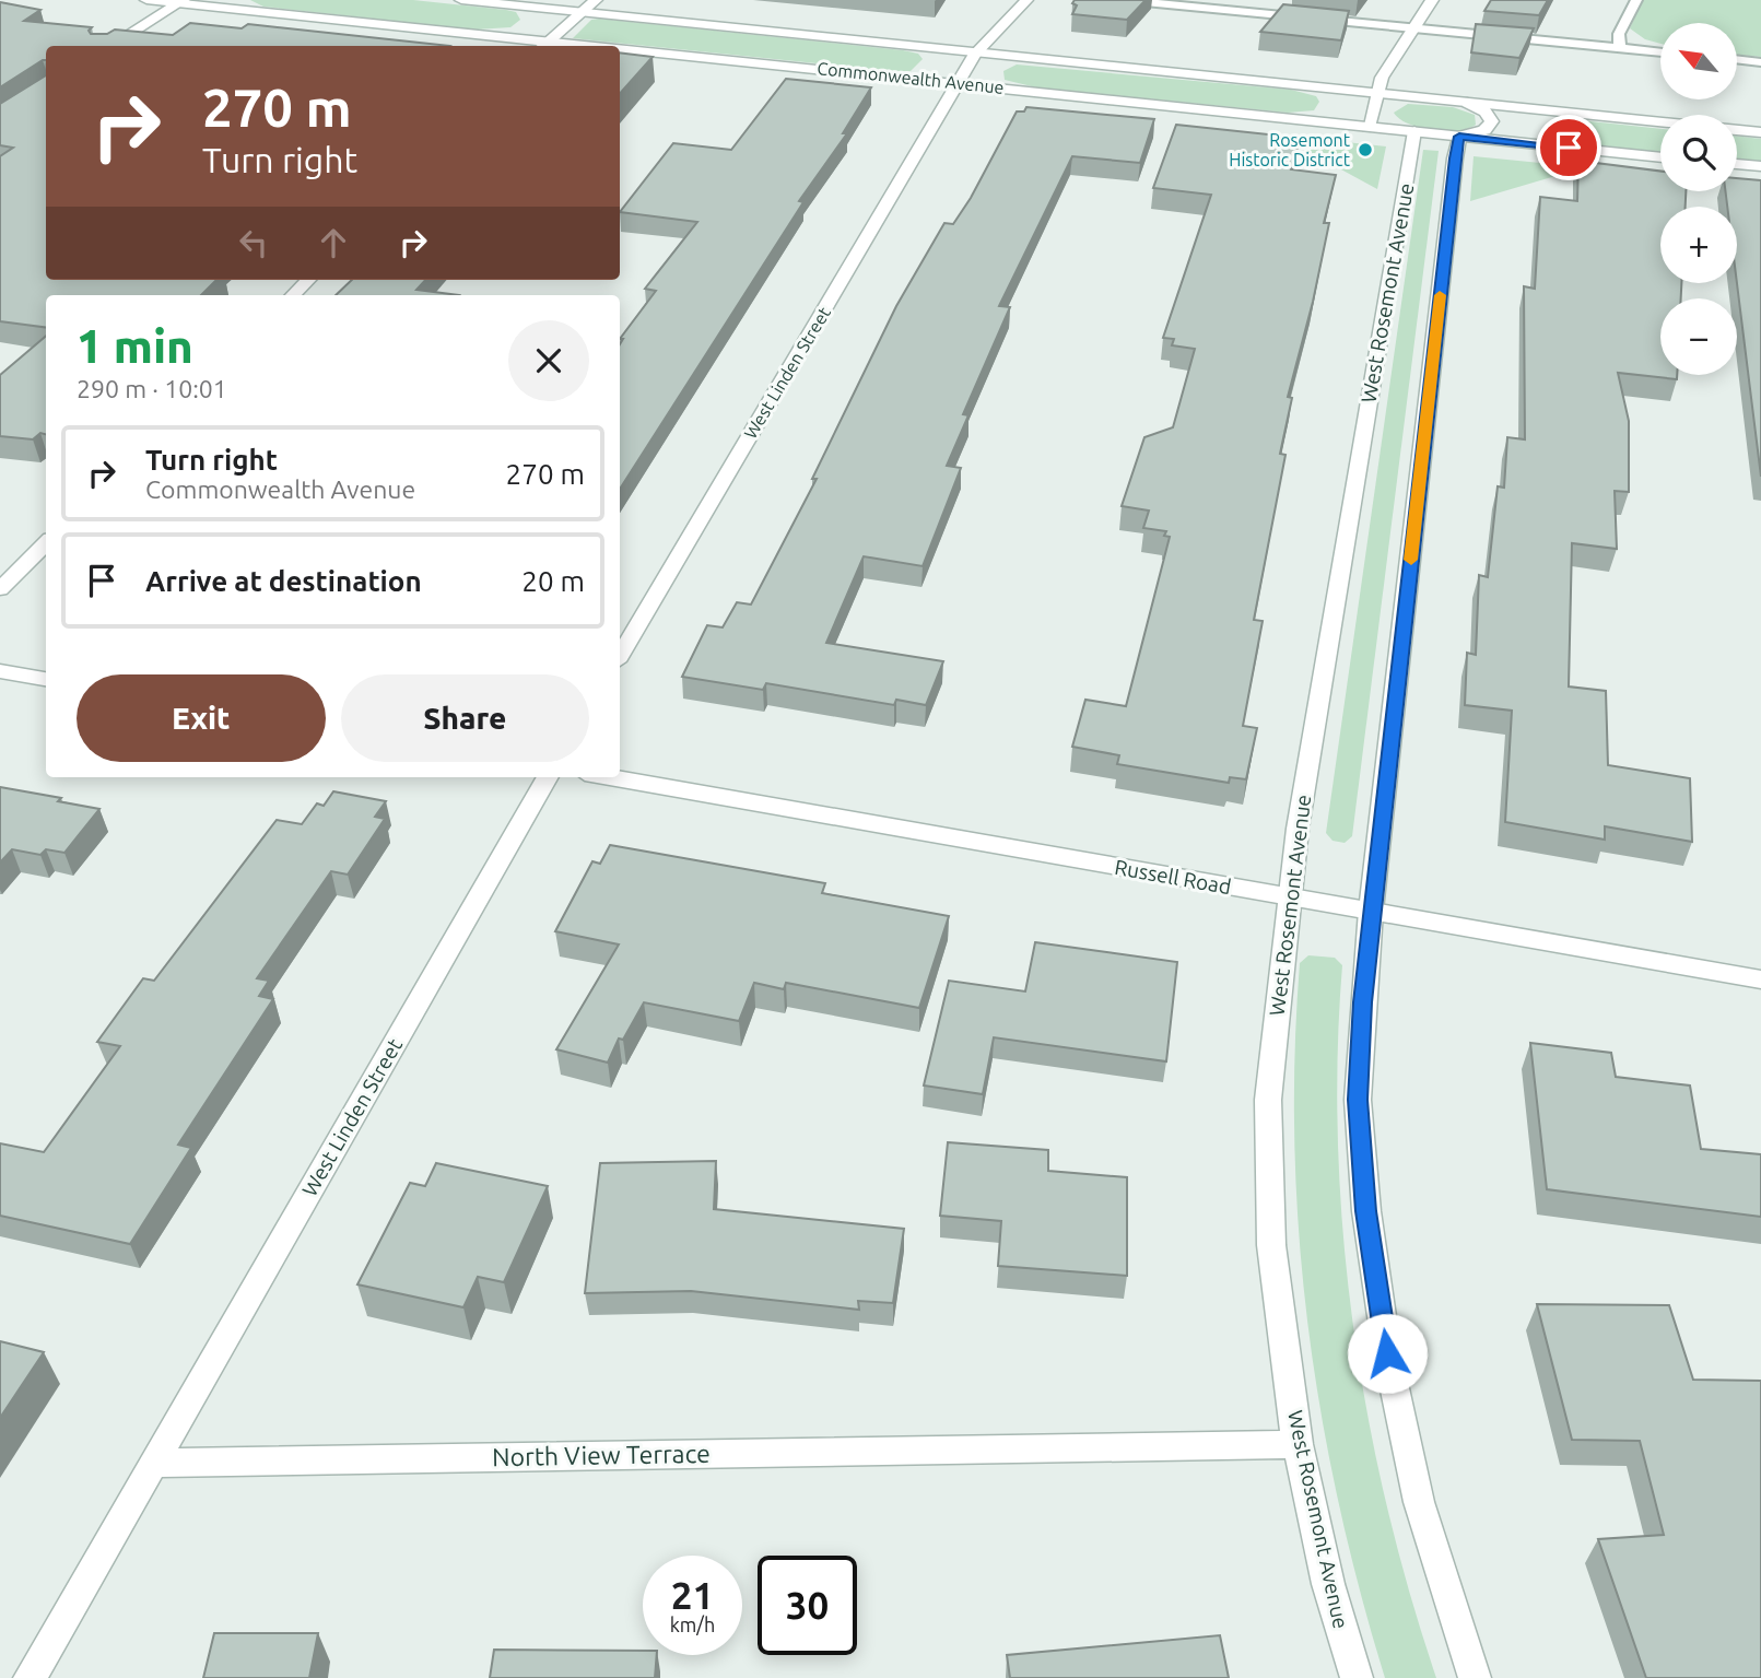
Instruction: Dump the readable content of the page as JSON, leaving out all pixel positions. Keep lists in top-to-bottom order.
{
  "streets": {
    "street": [
      "Commonwealth Avenue",
      "West Rosemont Avenue",
      "West Linden Street",
      "Russell Road",
      "North View Terrace"
    ]
  },
  "crossings": [
    ["Commonwealth Avenue", "West Rosemont Avenue"],
    ["Commonwealth Avenue", "West Linden Street"],
    ["West Rosemont Avenue", "Russell Road"],
    ["West Rosemont Avenue", "North View Terrace"],
    ["West Linden Street", "North View Terrace"]
  ],
  "places": ["Rosemont Historic District"],
  "north": "top left",
  "page": {
    "map_buttons": ["+", "−"],
    "turn": ["270 m", "Turn right"],
    "heading": ["1 min", "290 m · 10:01"],
    "list": [
      {
        "name": "Turn right",
        "note": "Commonwealth Avenue",
        "value": "270 m"
      },
      {
        "name": "Arrive at destination",
        "value": "20 m"
      }
    ],
    "buttons": ["Exit", "Share"],
    "speed": "21 km/h",
    "limit": "30"
  }
}
